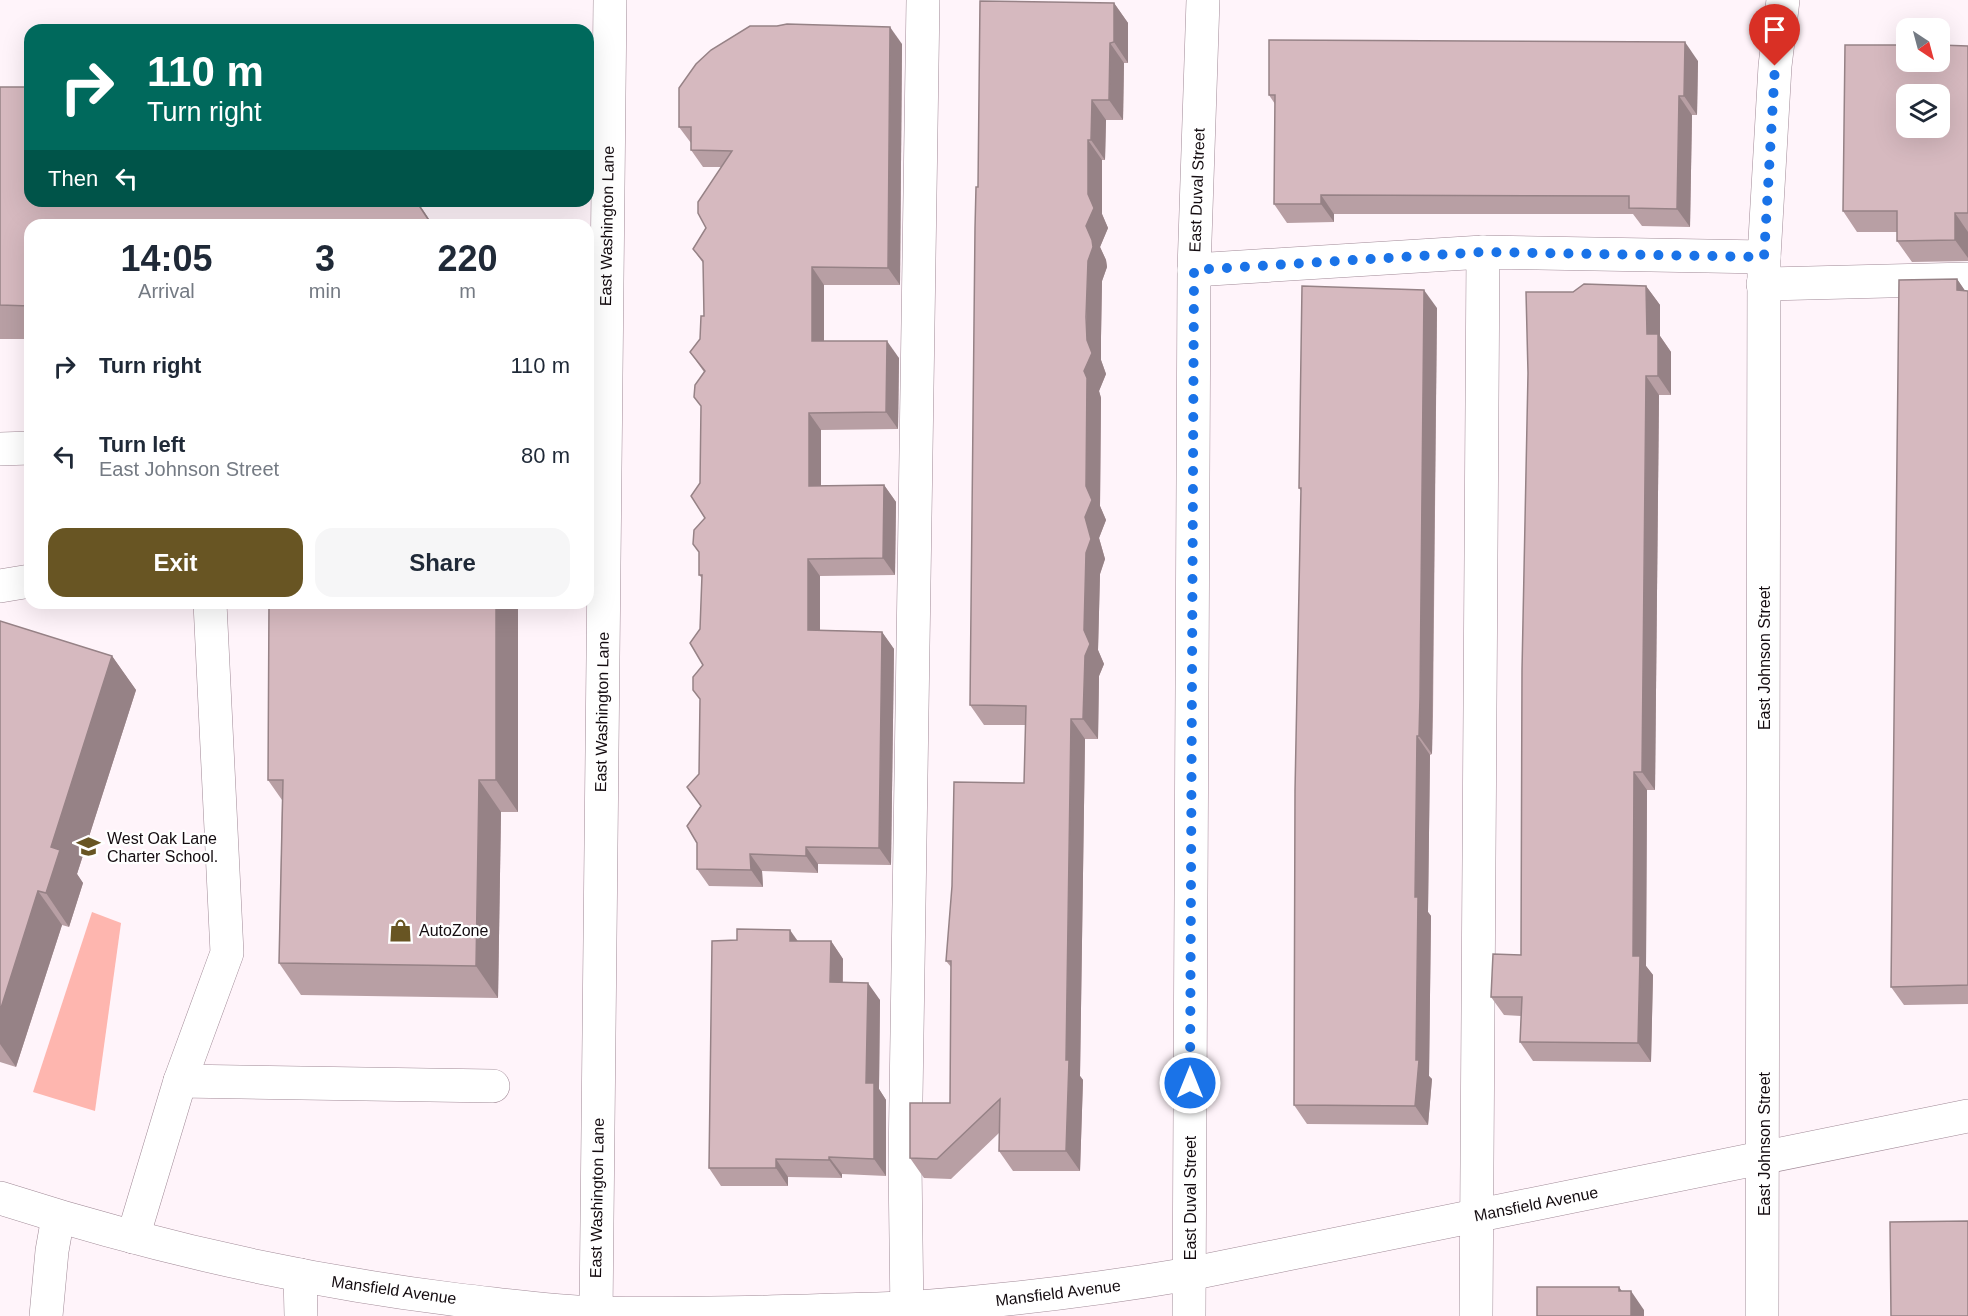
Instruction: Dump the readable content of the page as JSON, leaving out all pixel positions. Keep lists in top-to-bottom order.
{
  "streets": {
    "street": [
      "East Duval Street",
      "East Washington Lane",
      "East Johnson Street",
      "Mansfield Avenue"
    ]
  },
  "crossings": [
    ["East Duval Street", "Mansfield Avenue"],
    ["East Washington Lane", "Mansfield Avenue"],
    ["East Johnson Street", "Mansfield Avenue"]
  ],
  "places": {
    "school or university": ["West Oak Lane Charter School."],
    "shop": ["AutoZone"]
  },
  "north": "bottom right",
  "page": {
    "turn": ["110 m", "Turn right"],
    "then": "Then",
    "eta": [
      "14:05",
      "Arrival",
      "3",
      "min",
      "220",
      "m"
    ],
    "list": [
      {
        "name": "Turn right",
        "value": "110 m"
      },
      {
        "name": "Turn left",
        "note": "East Johnson Street",
        "value": "80 m"
      }
    ],
    "buttons": ["Exit", "Share"]
  }
}
